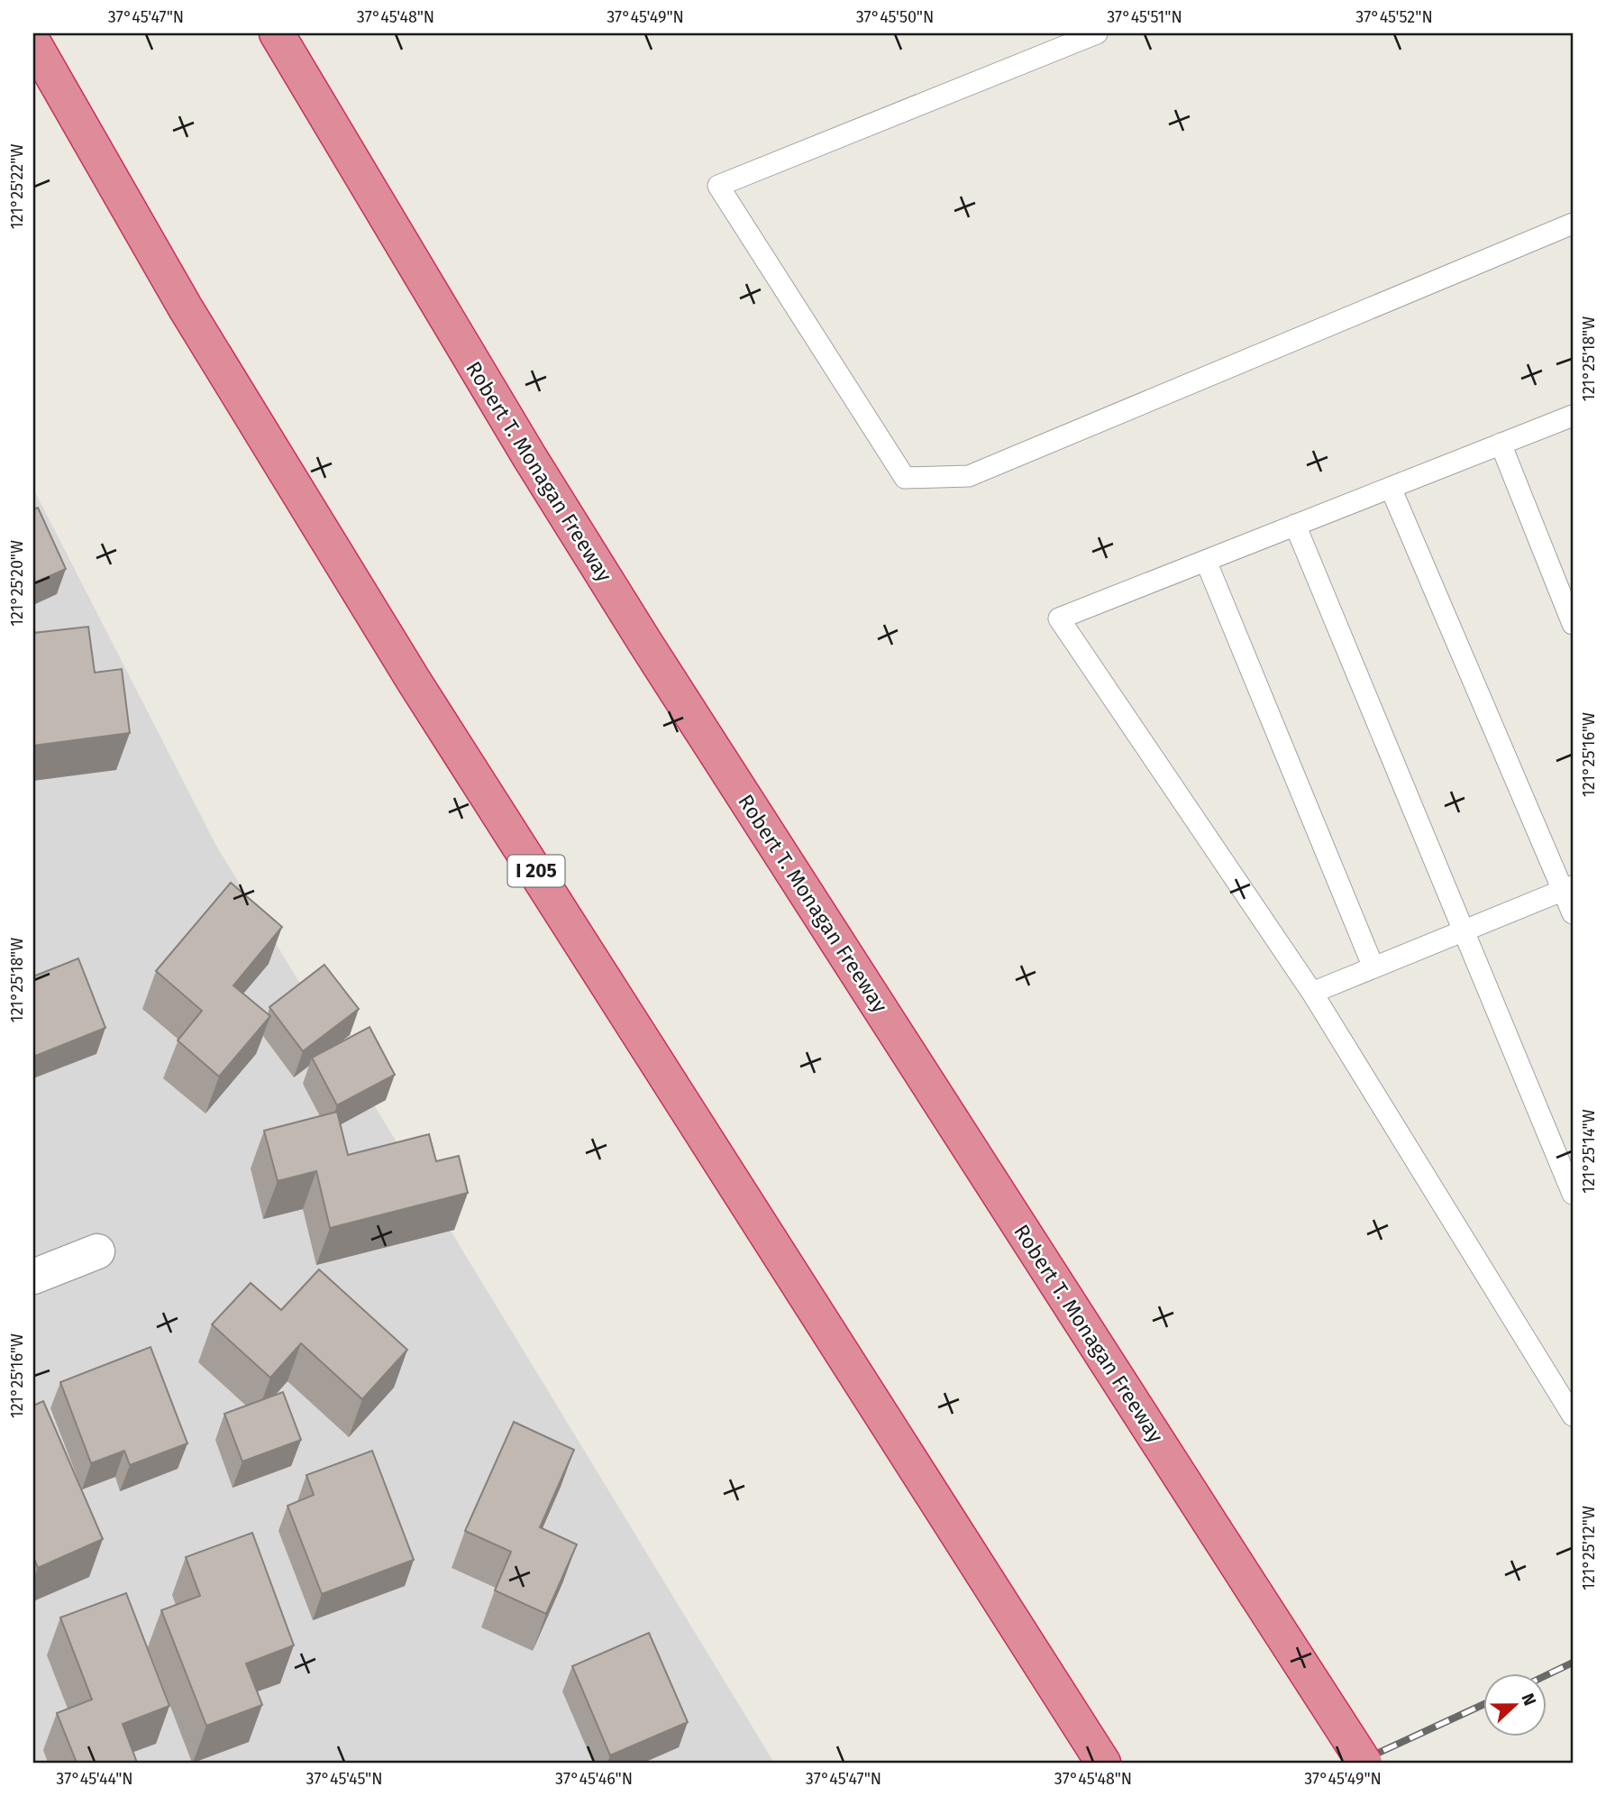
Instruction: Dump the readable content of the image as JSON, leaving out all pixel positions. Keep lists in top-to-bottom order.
{
  "streets": {
    "highway": ["Robert T. Monagan Freeway", "I 205"]
  },
  "north": "right",
  "coordinates": [
    "37°45'47\"N",
    "37°45'48\"N",
    "37°45'49\"N",
    "37°45'50\"N",
    "37°45'51\"N",
    "37°45'52\"N",
    "121°25'22\"W",
    "121°25'18\"W",
    "121°25'20\"W",
    "121°25'16\"W",
    "121°25'14\"W",
    "121°25'12\"W",
    "37°45'44\"N",
    "37°45'45\"N",
    "37°45'46\"N"
  ]
}
